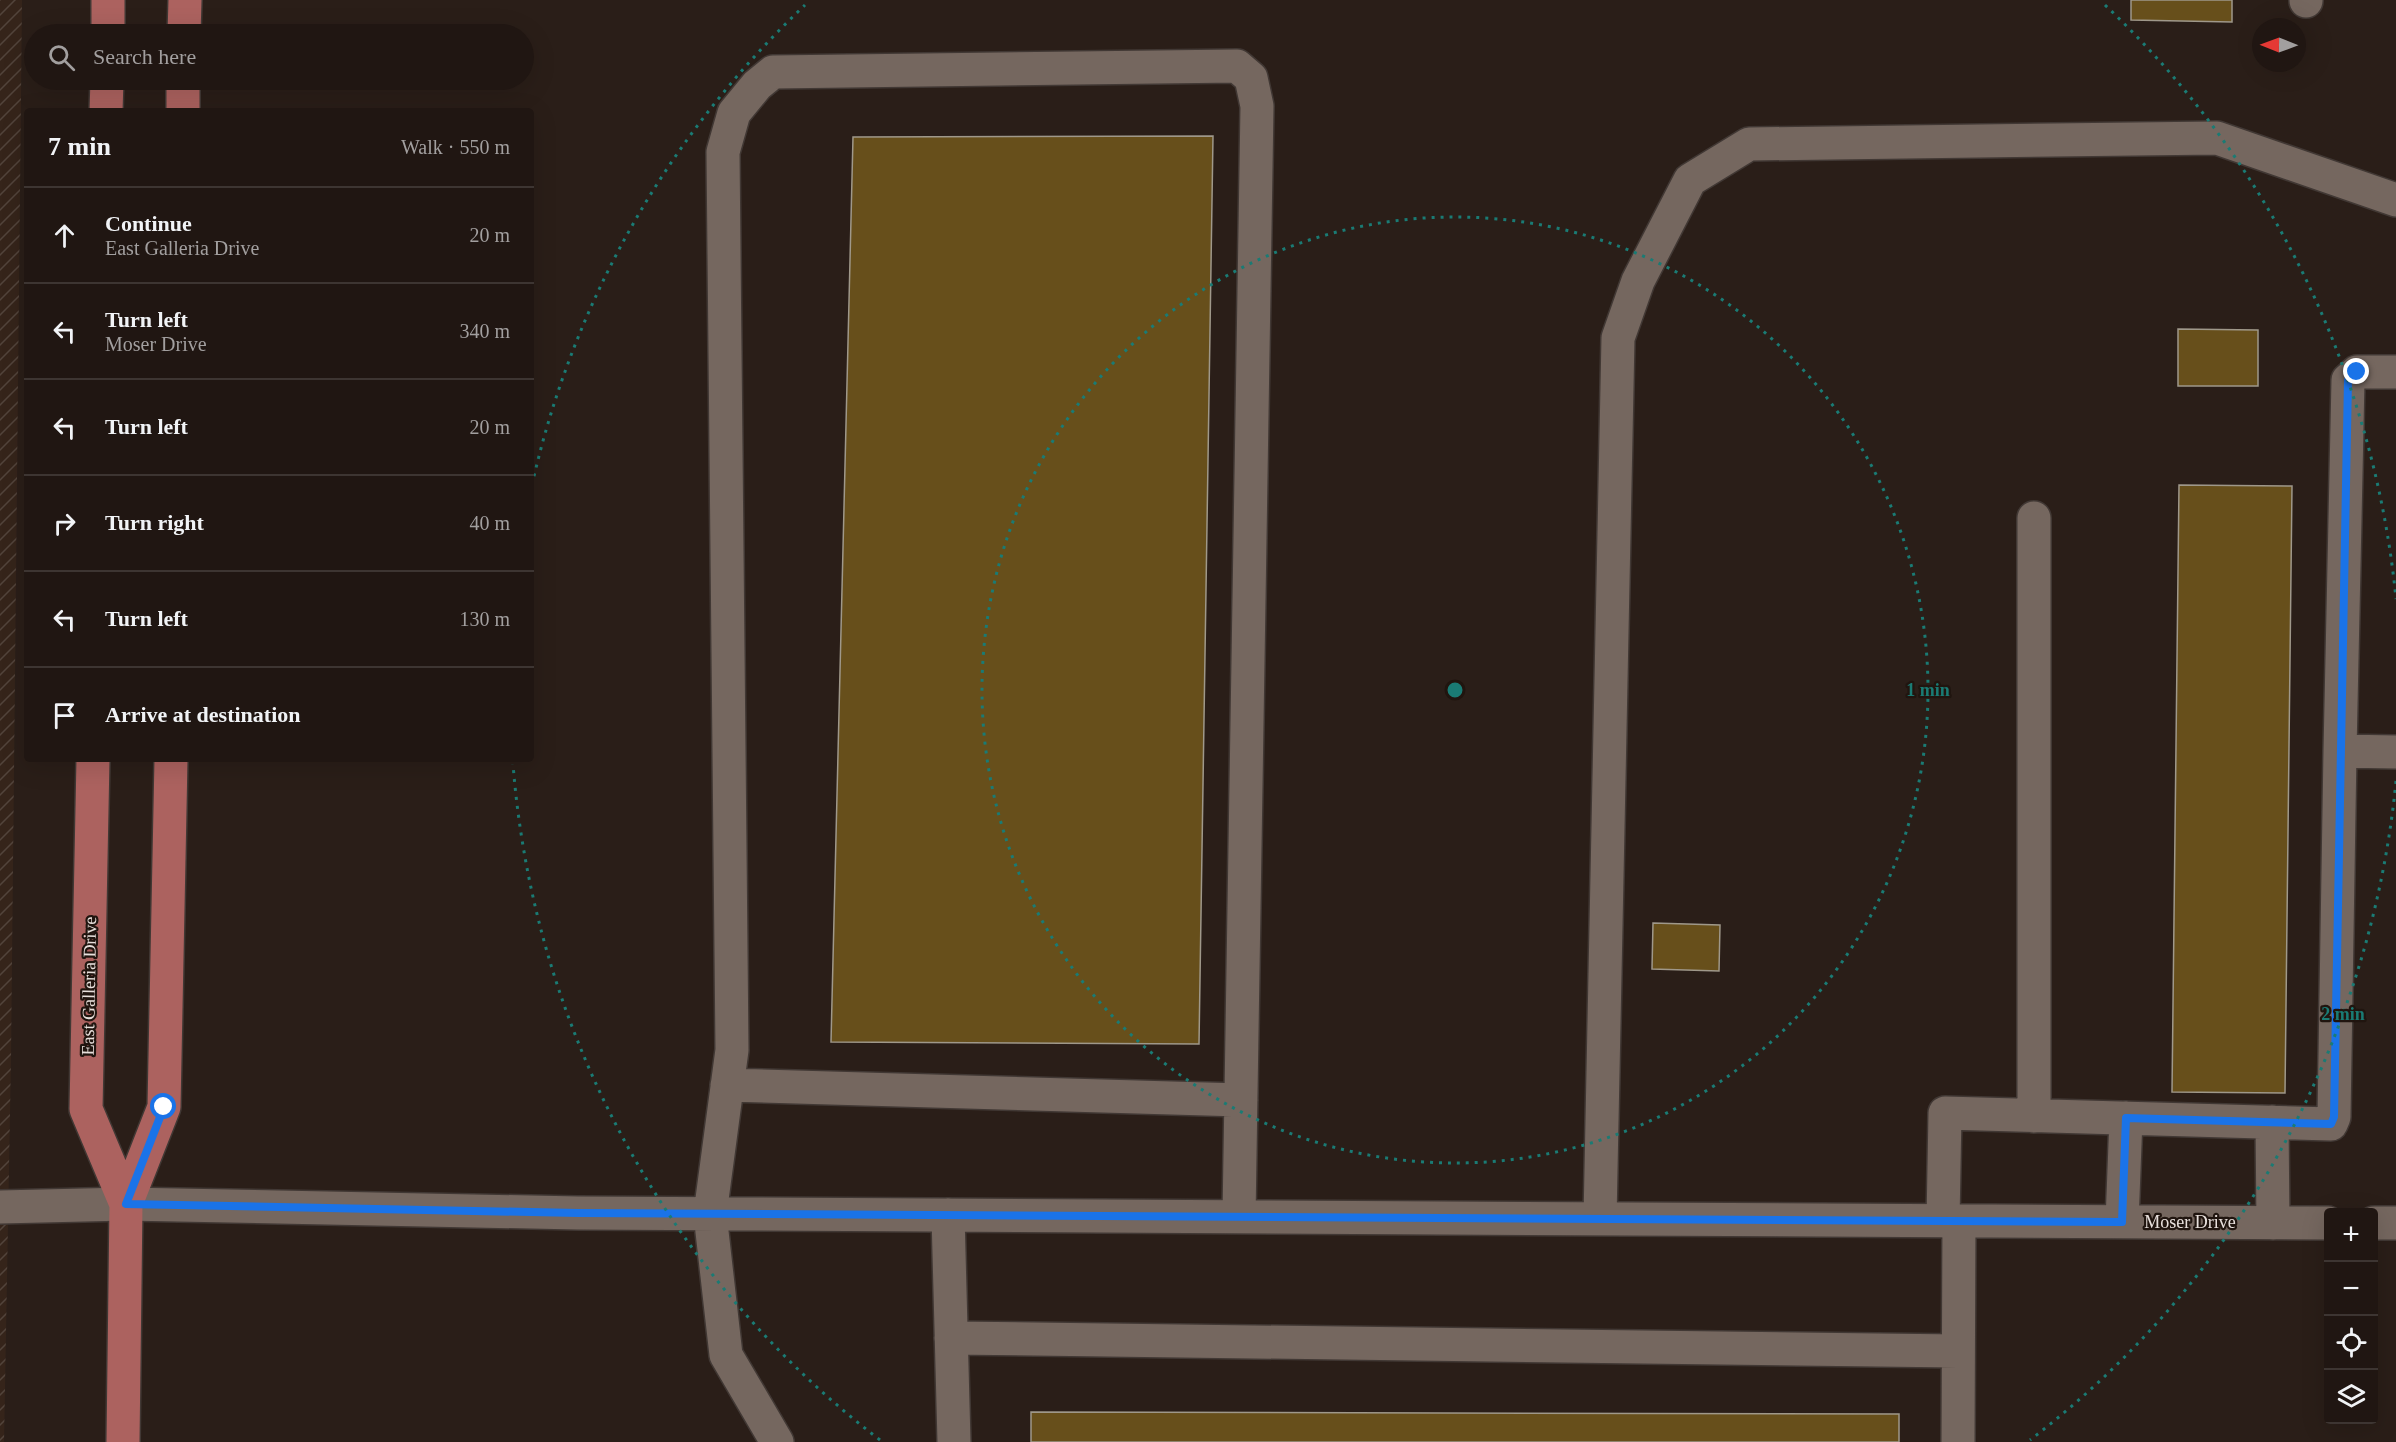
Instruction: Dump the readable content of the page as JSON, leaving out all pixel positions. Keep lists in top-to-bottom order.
{
  "streets": {
    "main road": ["East Galleria Drive"],
    "street": ["Moser Drive"]
  },
  "crossings": [
    ["East Galleria Drive", "Moser Drive"]
  ],
  "north": "left",
  "page": {
    "search": "Search here",
    "heading": ["7 min", "Walk · 550 m"],
    "list": [
      ["Continue", "East Galleria Drive", "20 m"],
      ["Turn left", "Moser Drive", "340 m"],
      ["Turn left", "20 m"],
      ["Turn right", "40 m"],
      ["Turn left", "130 m"],
      "Arrive at destination"
    ],
    "map_buttons": ["+", "−"]
  },
  "rings": ["1 min", "2 min"]
}
